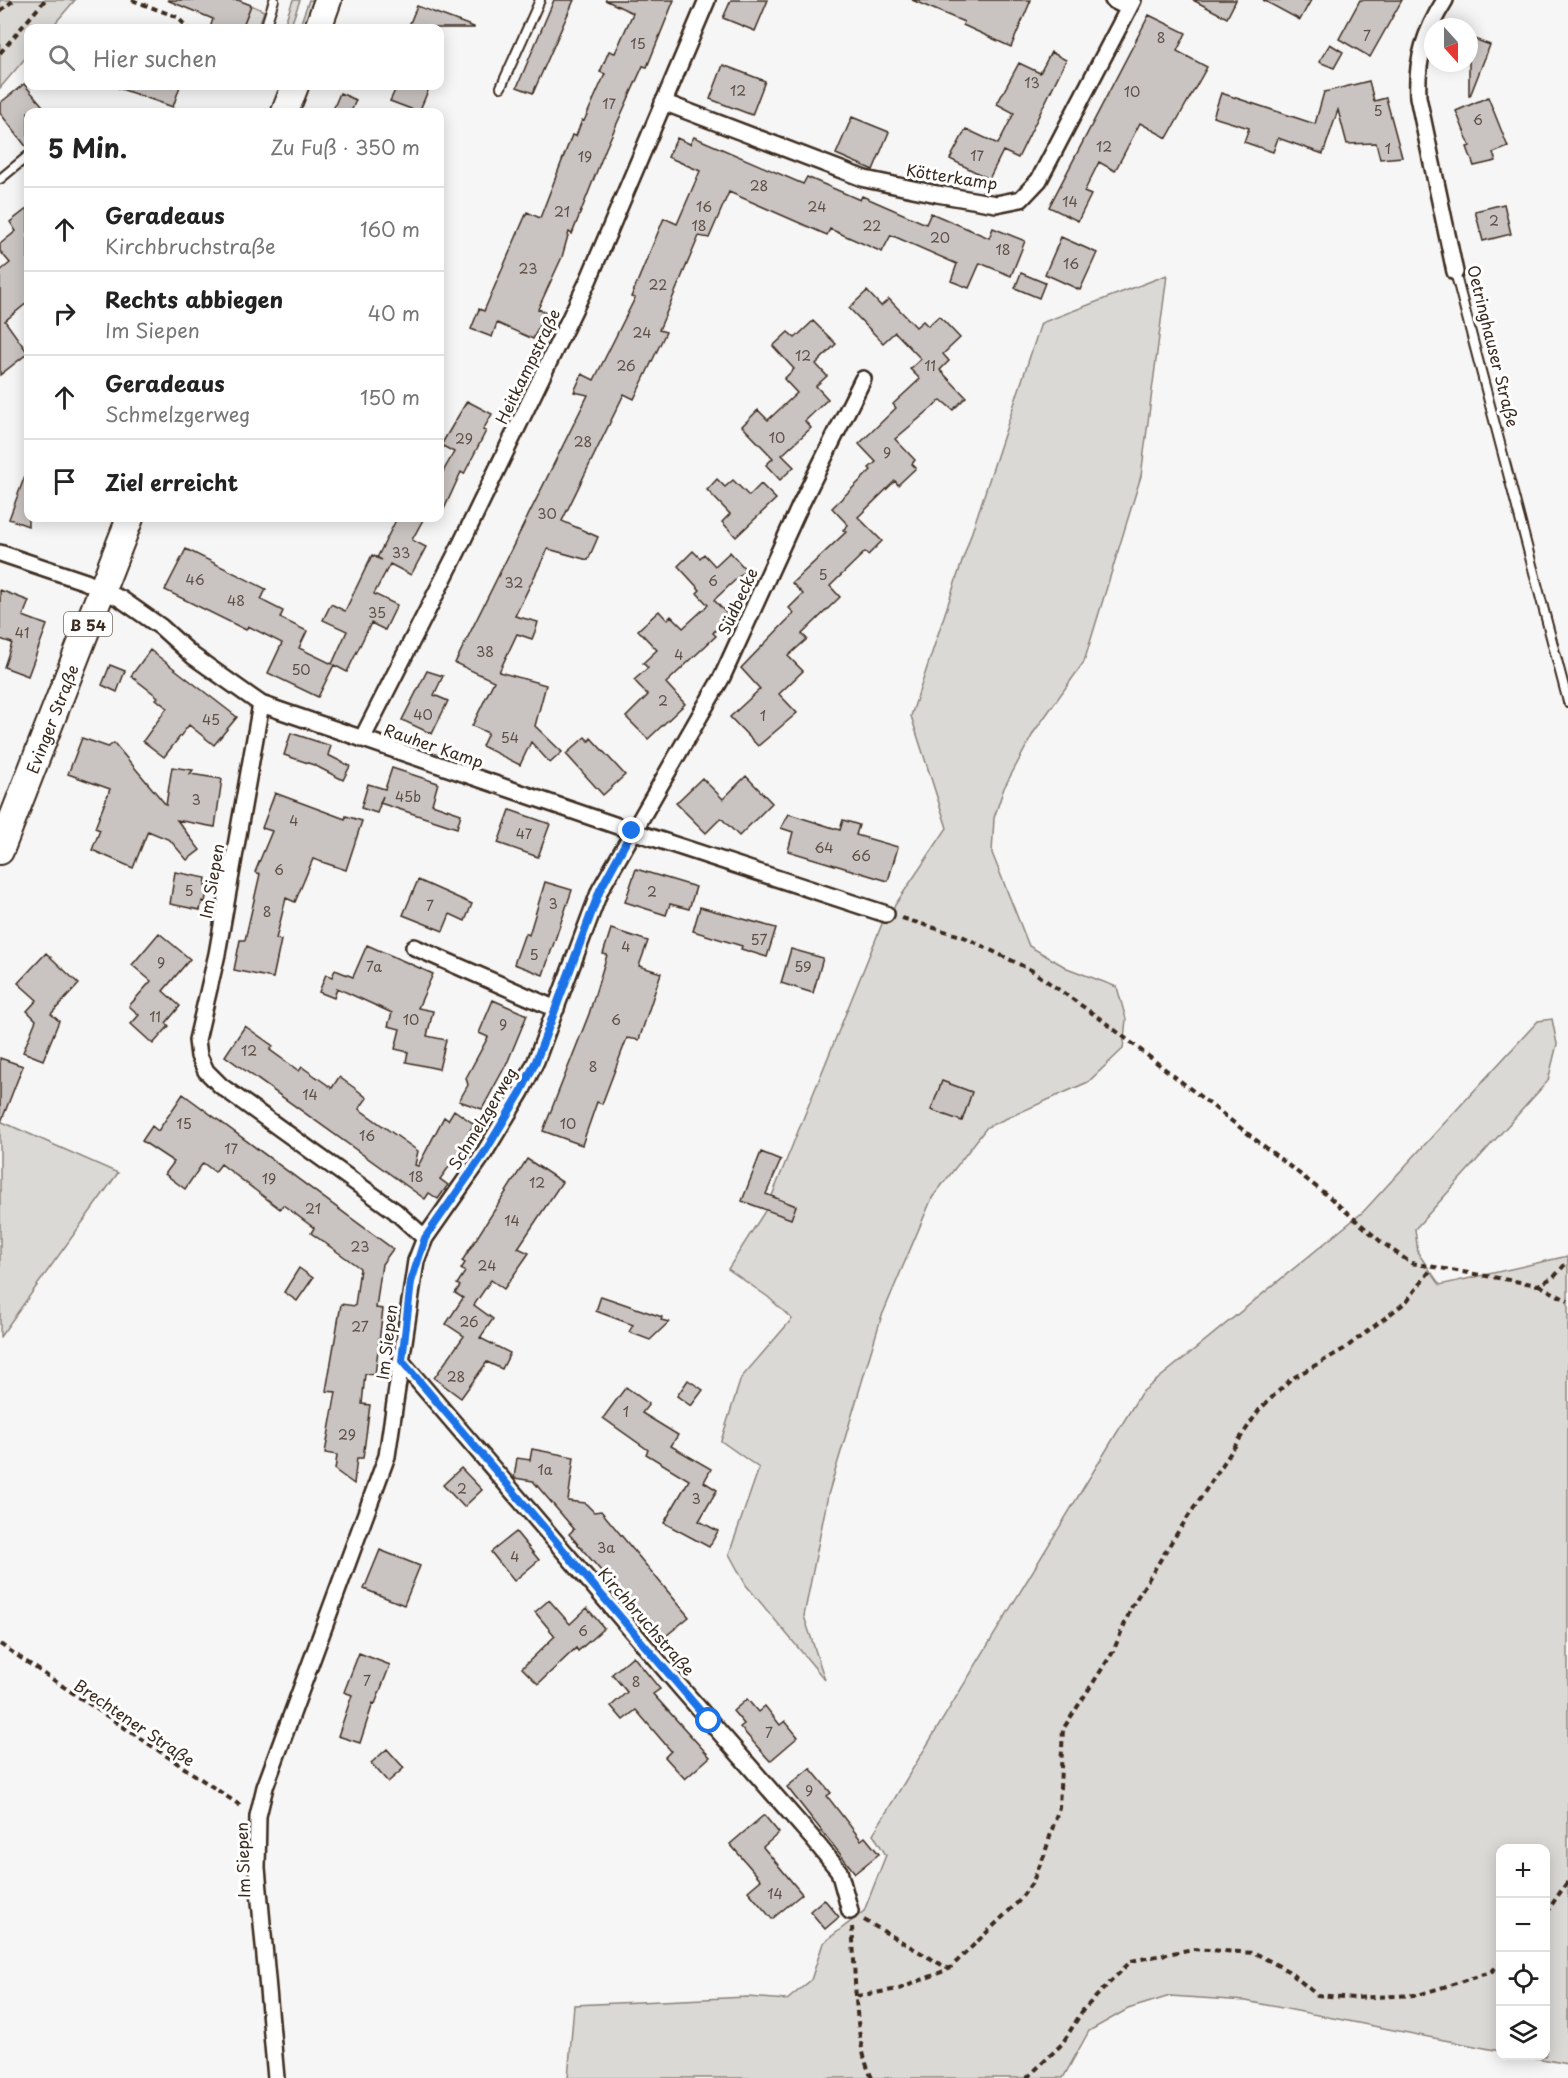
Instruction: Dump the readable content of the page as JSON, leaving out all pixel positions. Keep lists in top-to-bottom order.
{
  "streets": {
    "main road": ["B 54", "Evinger Straße"],
    "street": [
      "Kötterkamp",
      "Oetringhauser Straße",
      "Heitkampstraße",
      "Südbecke",
      "Rauher Kamp",
      "Im Siepen",
      "Schmelzgerweg",
      "Kirchbruchstraße"
    ],
    "path": ["Brechtener Straße"]
  },
  "crossings": [
    ["Kötterkamp", "Heitkampstraße"],
    ["Heitkampstraße", "Rauher Kamp"],
    ["Südbecke", "Rauher Kamp"],
    ["Südbecke", "Schmelzgerweg"],
    ["Evinger Straße", "Rauher Kamp"],
    ["Rauher Kamp", "Im Siepen"],
    ["Rauher Kamp", "Schmelzgerweg"],
    ["Im Siepen", "Schmelzgerweg"],
    ["Im Siepen", "Kirchbruchstraße"],
    ["Im Siepen", "Brechtener Straße"]
  ],
  "house_numbers": [
    "7",
    "8",
    "15",
    "13",
    "12",
    "10",
    "17",
    "5",
    "6",
    "12",
    "1",
    "17",
    "19",
    "28",
    "14",
    "16",
    "24",
    "21",
    "2",
    "18",
    "22",
    "20",
    "18",
    "16",
    "23",
    "22",
    "24",
    "12",
    "26",
    "11",
    "10",
    "29",
    "28",
    "9",
    "30",
    "33",
    "5",
    "46",
    "6",
    "32",
    "48",
    "35",
    "41",
    "38",
    "4",
    "50",
    "2",
    "40",
    "1",
    "45",
    "54",
    "45b",
    "3",
    "4",
    "47",
    "64",
    "66",
    "6",
    "5",
    "2",
    "3",
    "7",
    "8",
    "57",
    "4",
    "5",
    "9",
    "7a",
    "59",
    "11",
    "10",
    "6",
    "9",
    "12",
    "8",
    "14",
    "15",
    "10",
    "16",
    "17",
    "18",
    "19",
    "12",
    "21",
    "14",
    "23",
    "24",
    "26",
    "27",
    "28",
    "1",
    "29",
    "1a",
    "2",
    "3",
    "3a",
    "4",
    "6",
    "7",
    "8",
    "7",
    "9",
    "14"
  ],
  "north": "bottom",
  "page": {
    "search": "Hier suchen",
    "heading": ["5 Min.", "Zu Fuß · 350 m"],
    "list": [
      ["Geradeaus", "Kirchbruchstraße", "160 m"],
      ["Rechts abbiegen", "Im Siepen", "40 m"],
      ["Geradeaus", "Schmelzgerweg", "150 m"],
      "Ziel erreicht"
    ],
    "map_buttons": ["+", "−"]
  }
}
